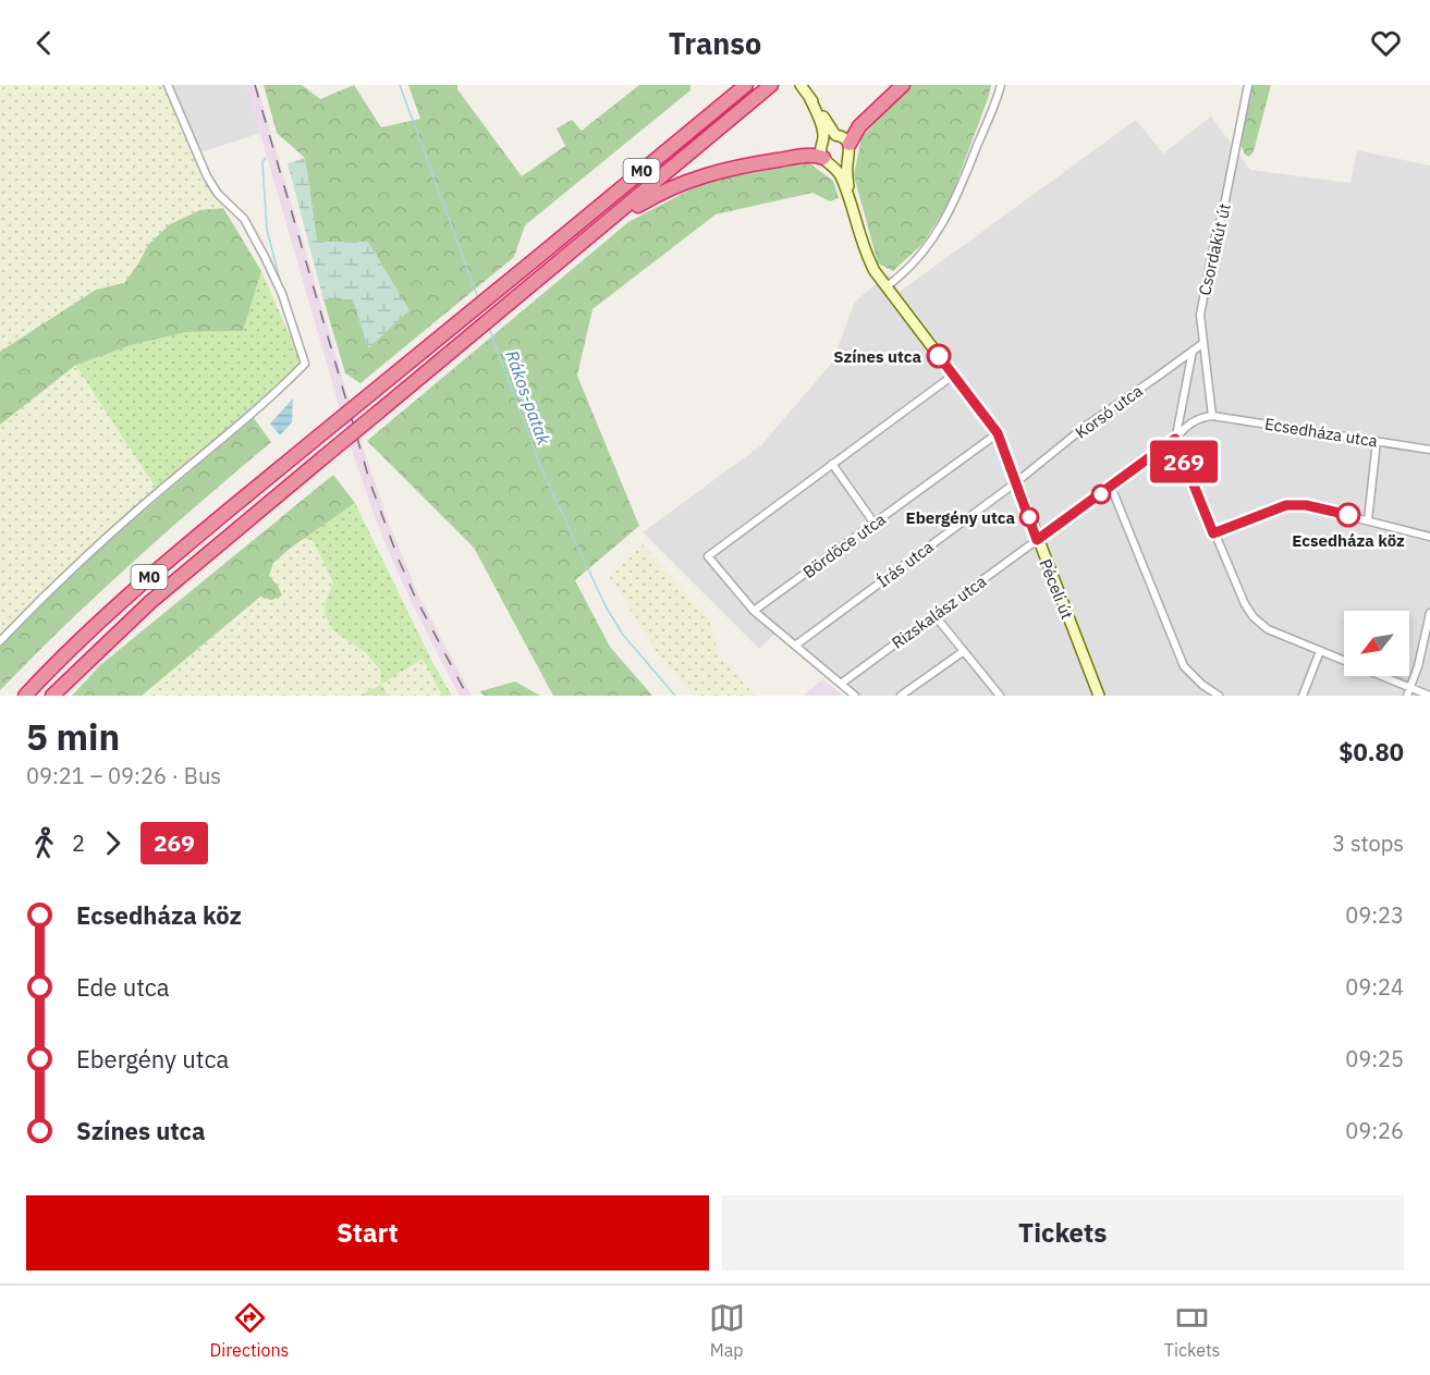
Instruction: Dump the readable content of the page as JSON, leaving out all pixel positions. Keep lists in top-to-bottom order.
{
  "streets": {
    "highway": ["M0"],
    "main road": ["Péceli út"],
    "street": [
      "Csordakút út",
      "Korsó utca",
      "Ecsedháza utca",
      "Bördöce utca",
      "Írás utca",
      "Rizskalász utca"
    ]
  },
  "crossings": [
    ["Csordakút út", "Korsó utca"],
    ["Csordakút út", "Ecsedháza utca"],
    ["Korsó utca", "Írás utca"],
    ["Korsó utca", "Péceli út"],
    ["Bördöce utca", "Péceli út"],
    ["Írás utca", "Péceli út"],
    ["Péceli út", "Rizskalász utca"]
  ],
  "water": ["Rákos-patak"],
  "places": ["Színes utca", "Ecsedháza köz", "Ebergény utca"],
  "lines": ["bus line 269"],
  "north": "bottom left",
  "page": {
    "header": "Transo",
    "on_map": "269",
    "heading": ["5 min", "09:21 – 09:26 · Bus", "$0.80"],
    "legs": ["2", "269", "3 stops"],
    "list": [
      {
        "name": "Ecsedháza köz",
        "value": "09:23"
      },
      {
        "name": "Ede utca",
        "value": "09:24"
      },
      {
        "name": "Ebergény utca",
        "value": "09:25"
      },
      {
        "name": "Színes utca",
        "value": "09:26"
      }
    ],
    "buttons": ["Start", "Tickets"],
    "tabs": ["Directions", "Map", "Tickets"]
  }
}
